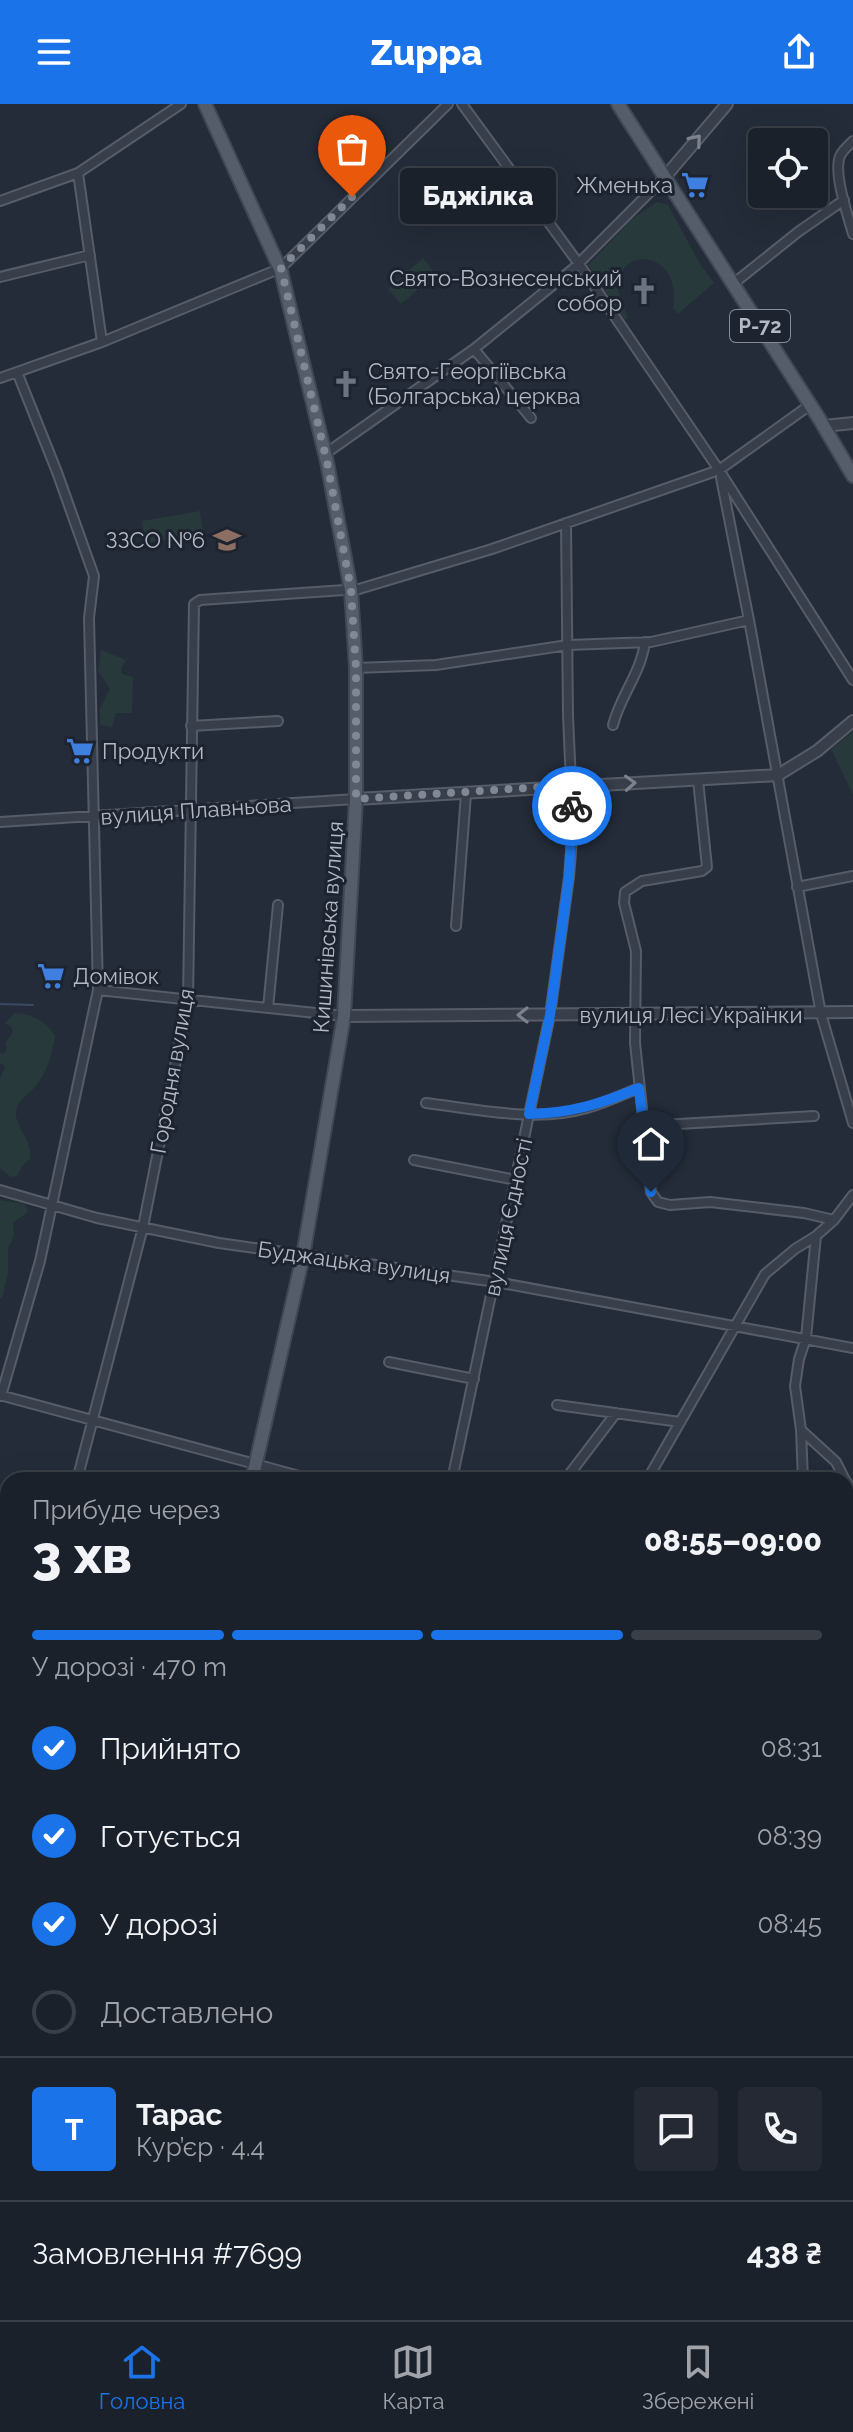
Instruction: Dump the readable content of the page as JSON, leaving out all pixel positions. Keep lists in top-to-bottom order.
{
  "streets": {
    "main road": ["Р-72", "Кишинівська вулиця"],
    "street": [
      "вулиця Плавньова",
      "вулиця Лесі Українки",
      "Городня вулиця",
      "вулиця Єдності",
      "Буджацька вулиця"
    ]
  },
  "crossings": [
    ["вулиця Плавньова", "Кишинівська вулиця"],
    ["вулиця Плавньова", "Городня вулиця"],
    ["вулиця Плавньова", "вулиця Єдності"],
    ["Кишинівська вулиця", "вулиця Лесі Українки"],
    ["Кишинівська вулиця", "Городня вулиця"],
    ["Кишинівська вулиця", "Буджацька вулиця"],
    ["вулиця Лесі Українки", "Городня вулиця"],
    ["вулиця Лесі Українки", "вулиця Єдності"],
    ["Городня вулиця", "Буджацька вулиця"],
    ["вулиця Єдності", "Буджацька вулиця"]
  ],
  "places": {
    "supermarket": ["Жменька", "Продукти", "Домівок"],
    "other": ["Бджілка"],
    "church": ["Свято-Вознесенський собор", "Свято-Георгіївська (Болгарська) церква"],
    "school or university": ["ЗЗСО №6"]
  },
  "page": {
    "header": "Zuppa",
    "bubble": "Бджілка",
    "heading": ["3 хв", "Прибуде через", "08:55–09:00"],
    "panel": [
      "Тарас",
      "Кур’єр · 4.4",
      "Замовлення #7699",
      "438 ₴"
    ],
    "bar": "У дорозі · 470 m",
    "list": [
      ["Прийнято", "08:31"],
      ["Готується", "08:39"],
      ["У дорозі", "08:45"],
      "Доставлено"
    ],
    "round": "Т",
    "tabs": ["Головна", "Карта", "Збережені"]
  }
}
